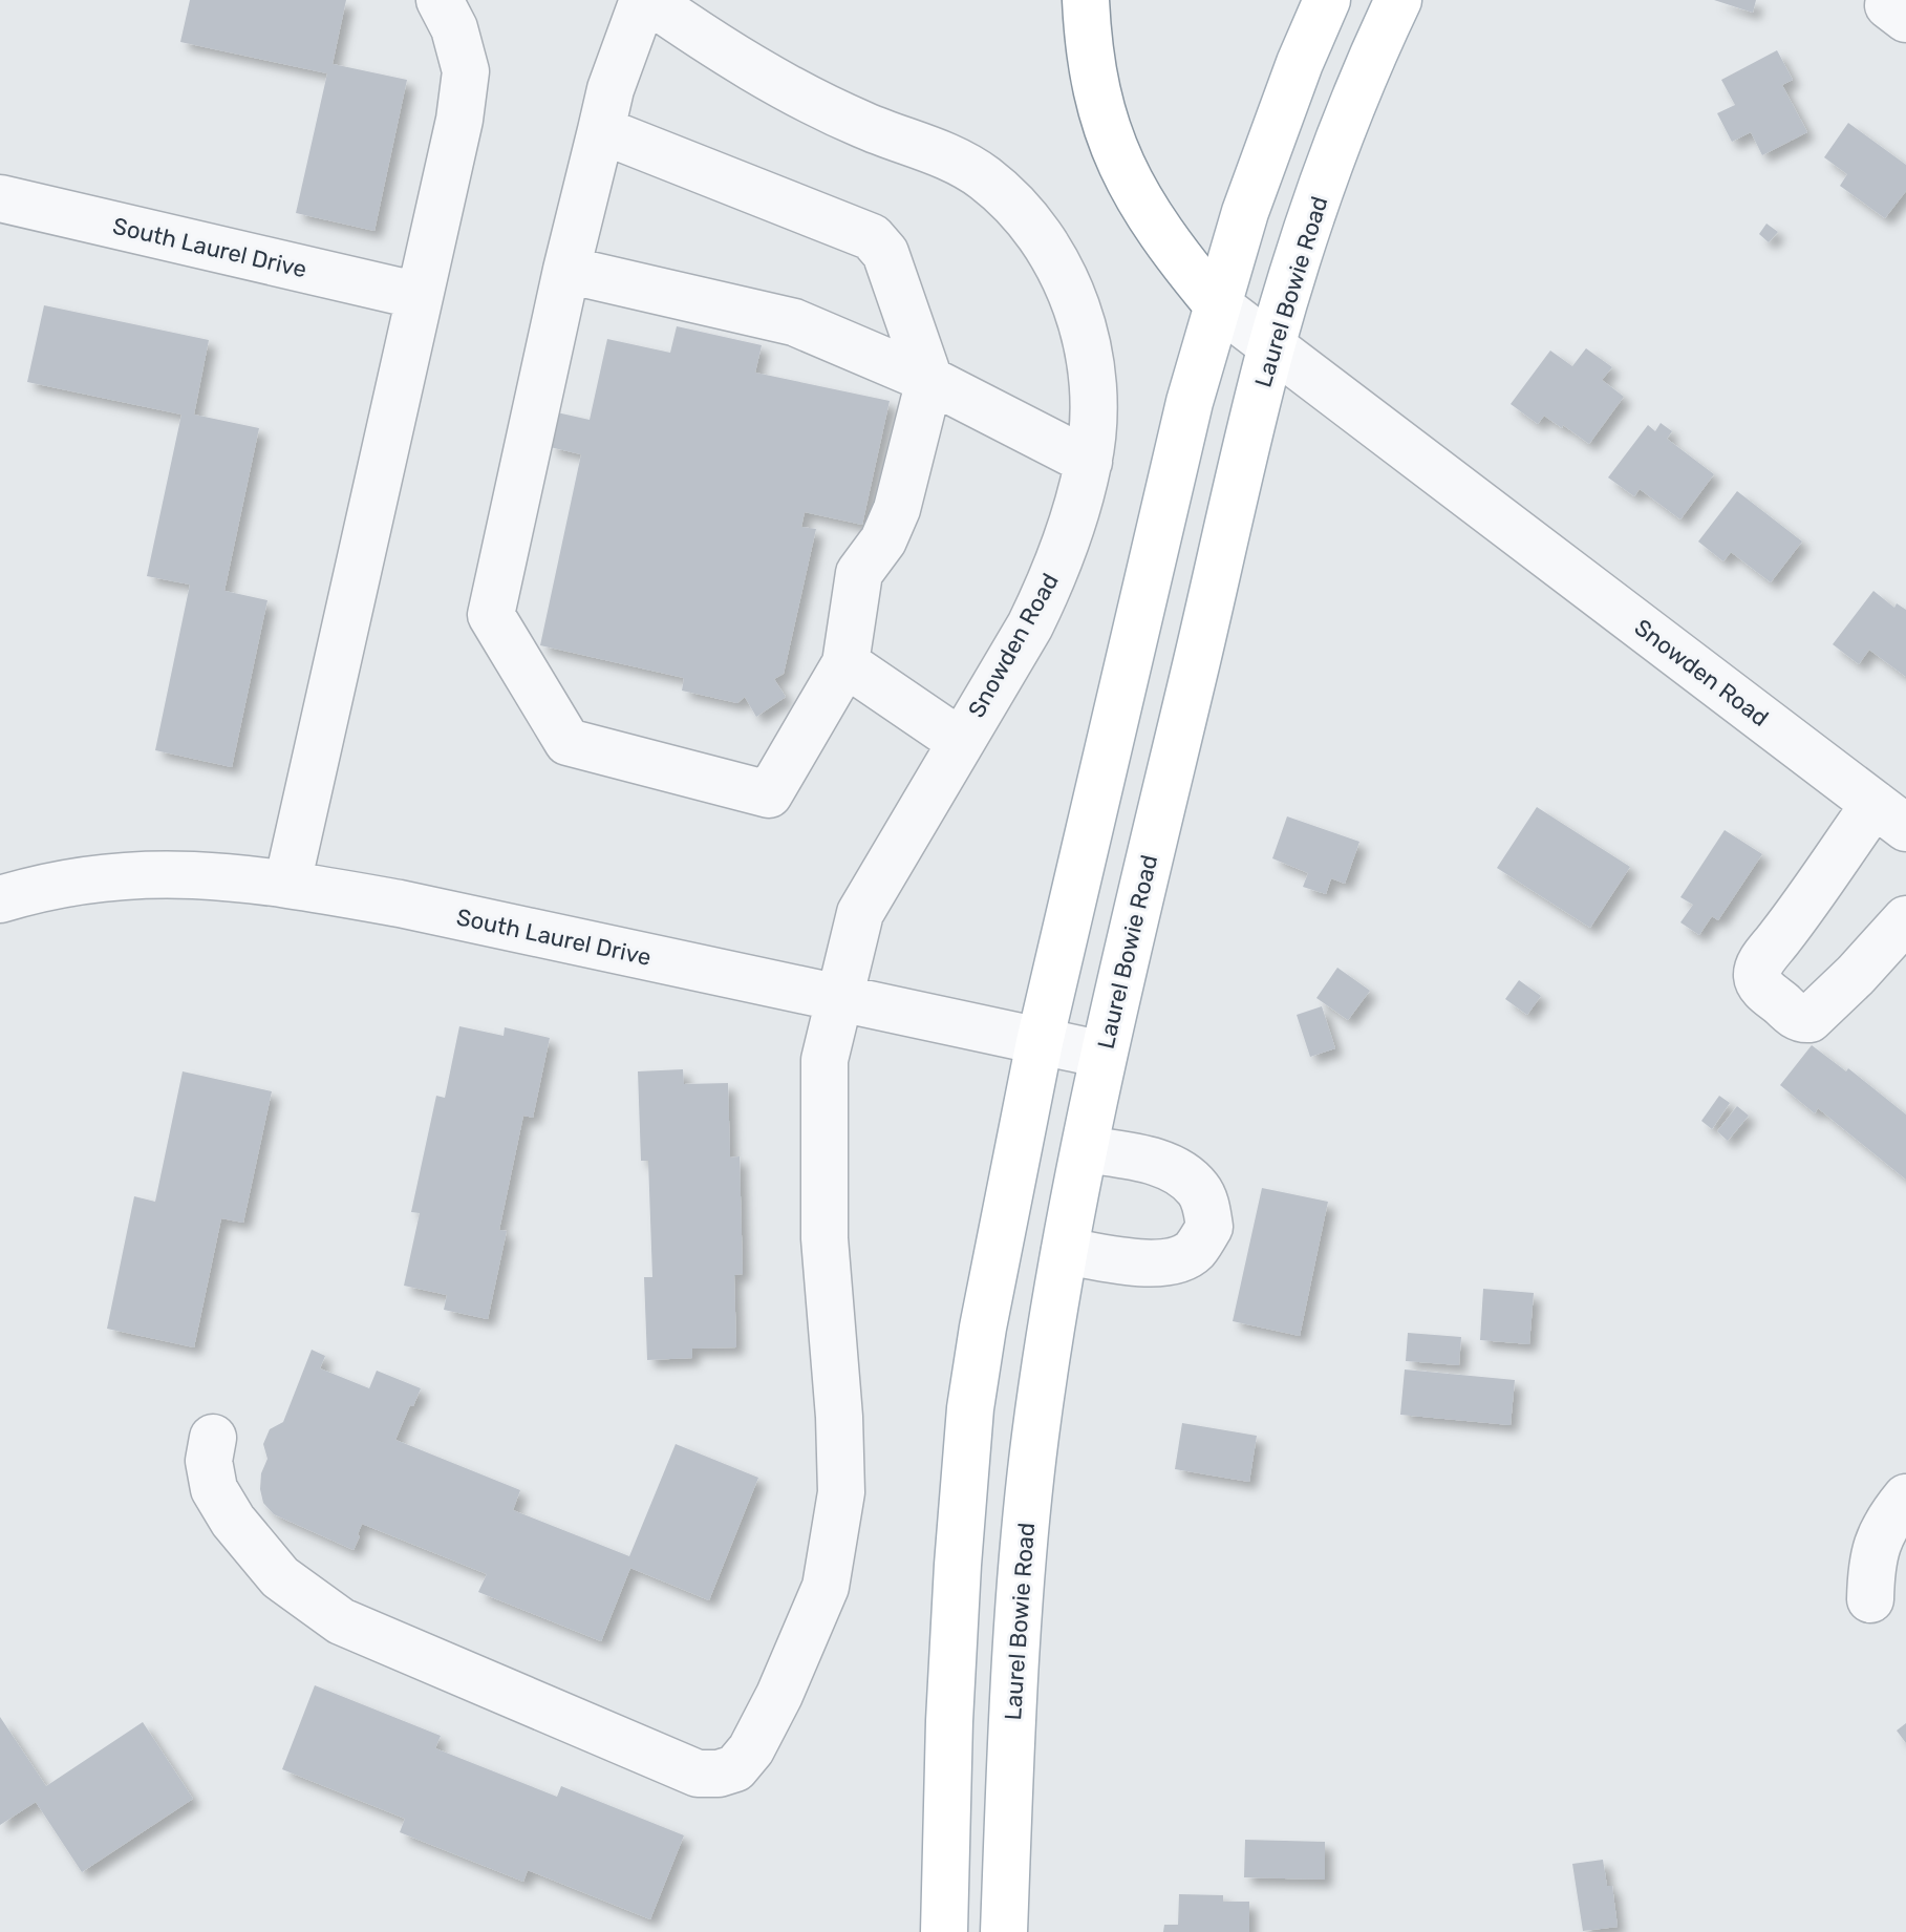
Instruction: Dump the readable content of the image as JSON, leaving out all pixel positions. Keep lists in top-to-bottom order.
{
  "streets": {
    "main road": ["Laurel Bowie Road"],
    "street": ["South Laurel Drive", "Snowden Road"]
  },
  "crossings": [
    ["South Laurel Drive", "Laurel Bowie Road"],
    ["South Laurel Drive", "Snowden Road"],
    ["Laurel Bowie Road", "Snowden Road"]
  ]
}
